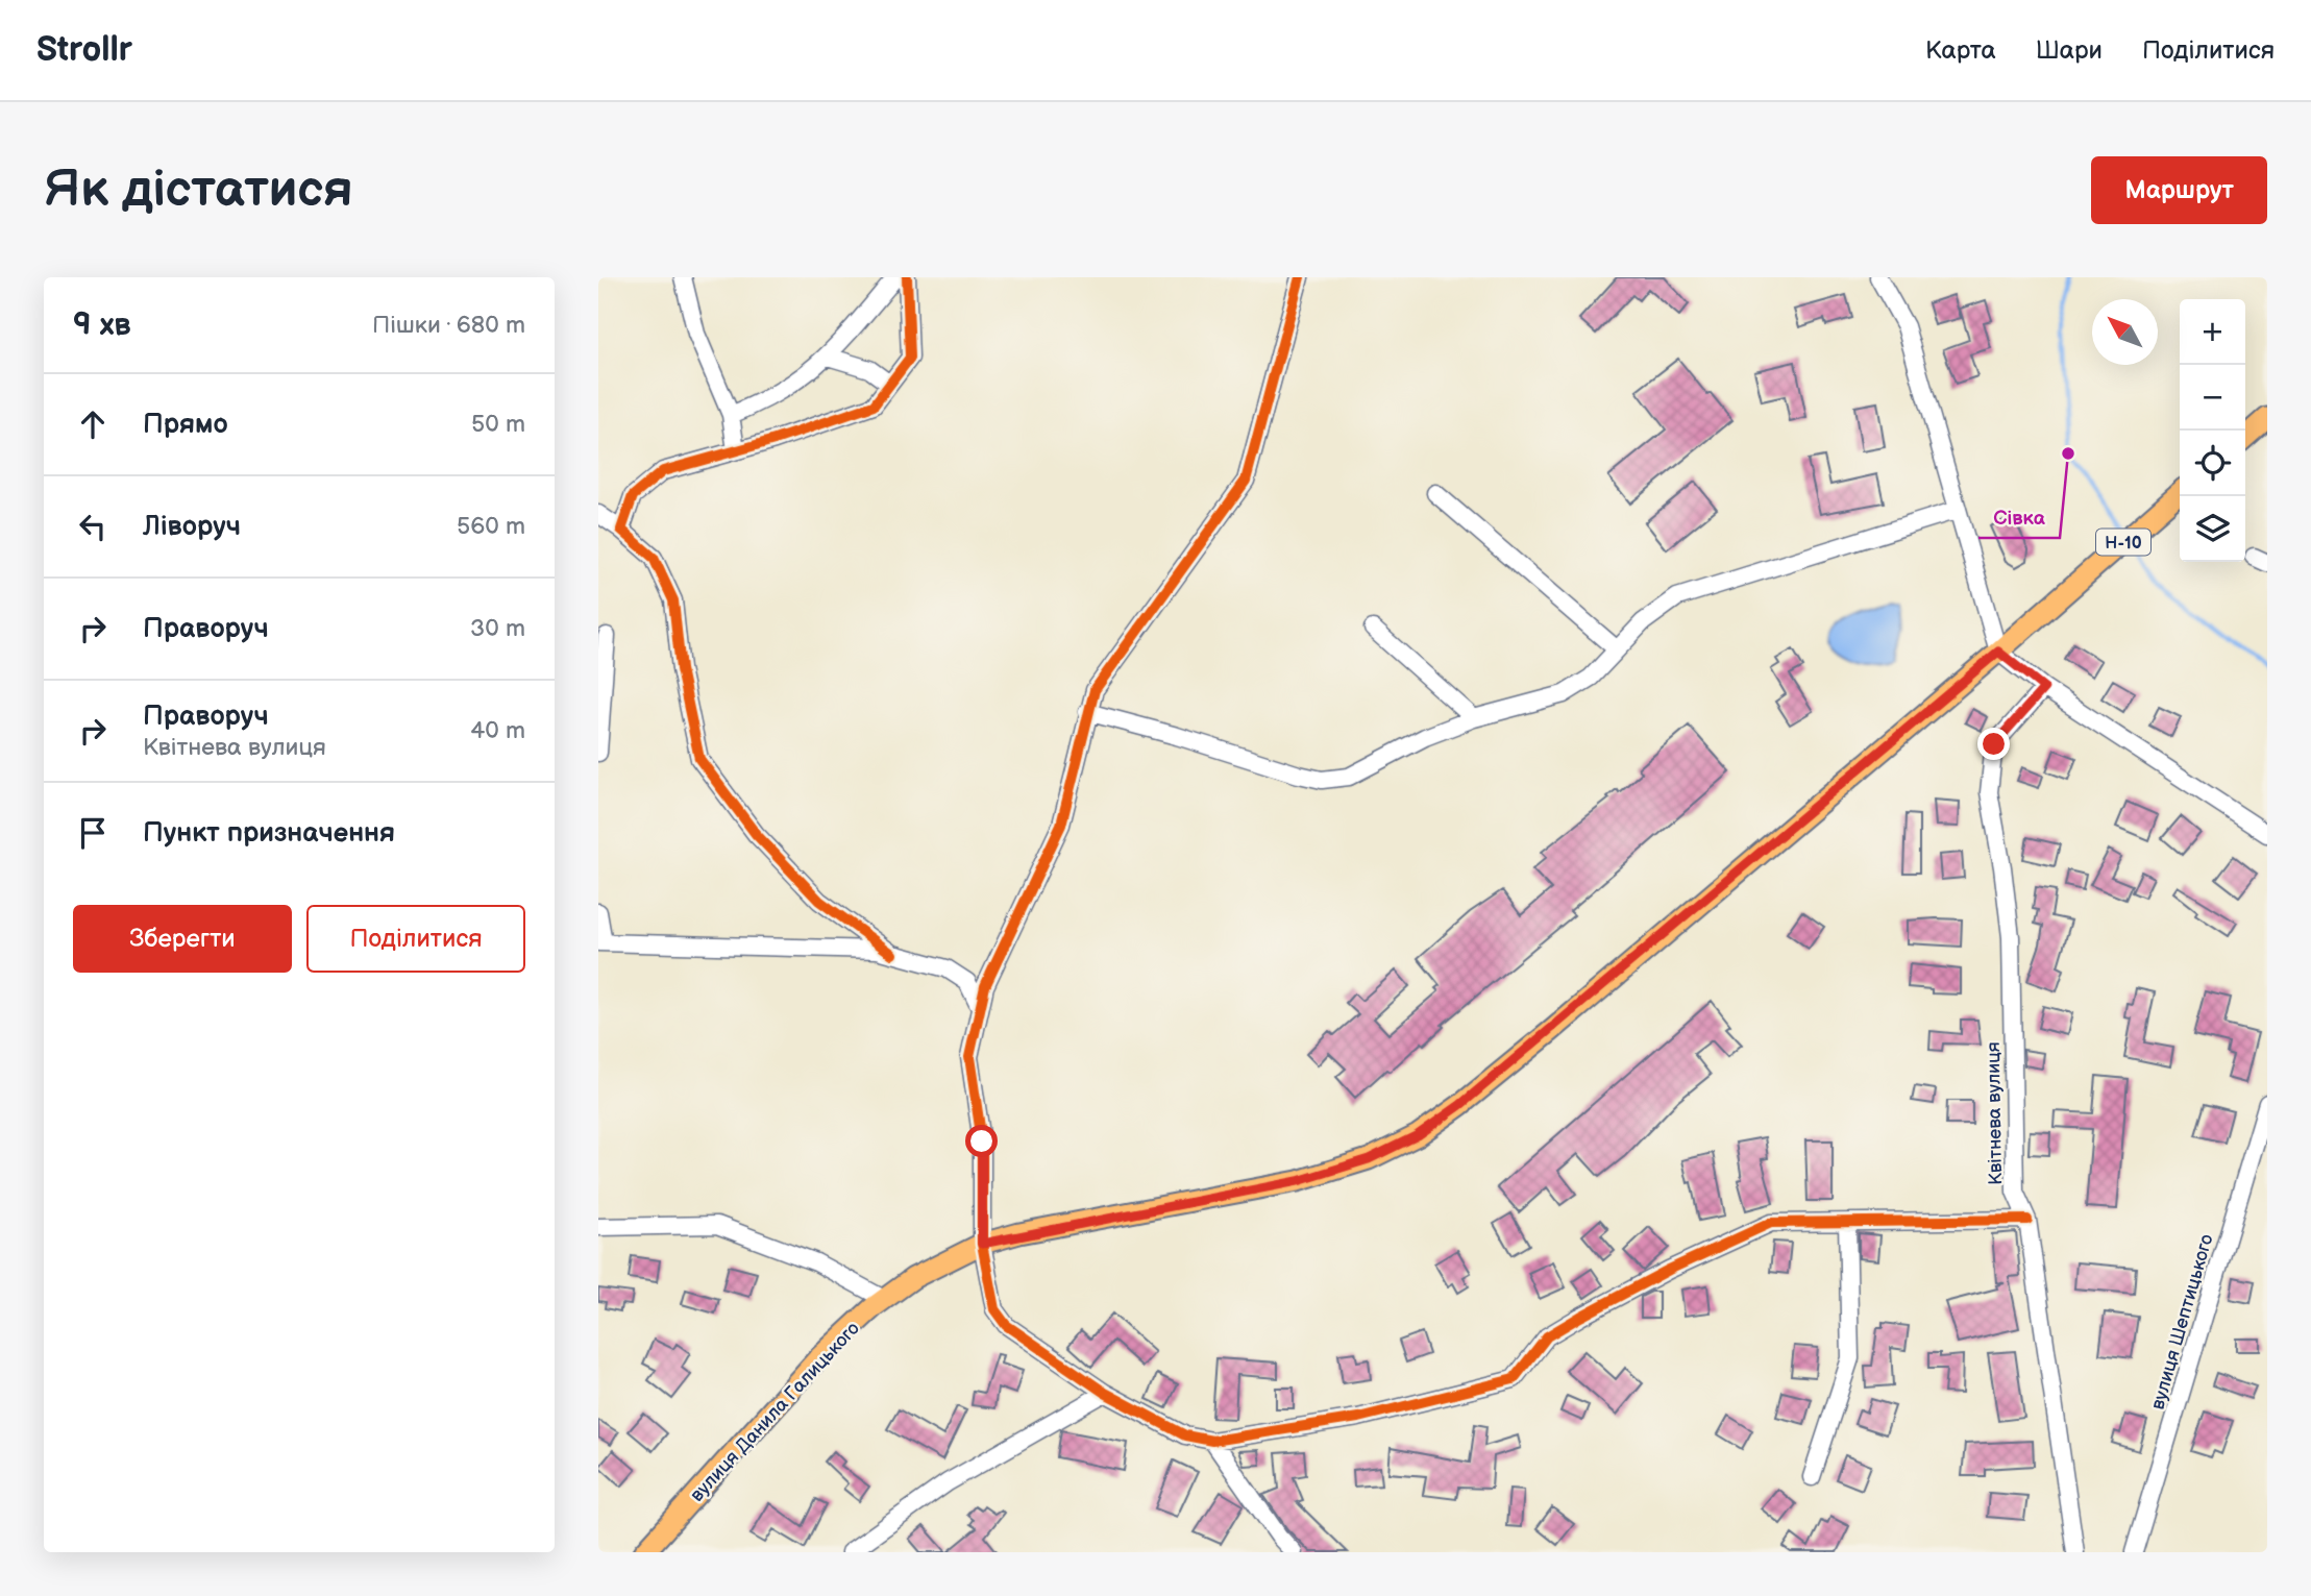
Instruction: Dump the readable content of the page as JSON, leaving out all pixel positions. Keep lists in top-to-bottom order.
{
  "streets": {
    "main road": ["Н-10", "вулиця Данила Галицького"],
    "street": ["Квітнева вулиця", "вулиця Шептицького"]
  },
  "places": ["Сівка"],
  "north": "top left",
  "page": {
    "header": "Strollr",
    "nav": ["Карта", "Шари", "Поділитися"],
    "buttons": [
      "Маршрут",
      ["Зберегти", "Поділитися"]
    ],
    "title": "Як дістатися",
    "heading": ["9 хв", "Пішки · 680 m"],
    "map_buttons": ["+", "−"],
    "list": [
      ["Прямо", "50 m"],
      ["Ліворуч", "560 m"],
      ["Праворуч", "30 m"],
      ["Праворуч", "Квітнева вулиця", "40 m"],
      "Пункт призначення"
    ]
  }
}
